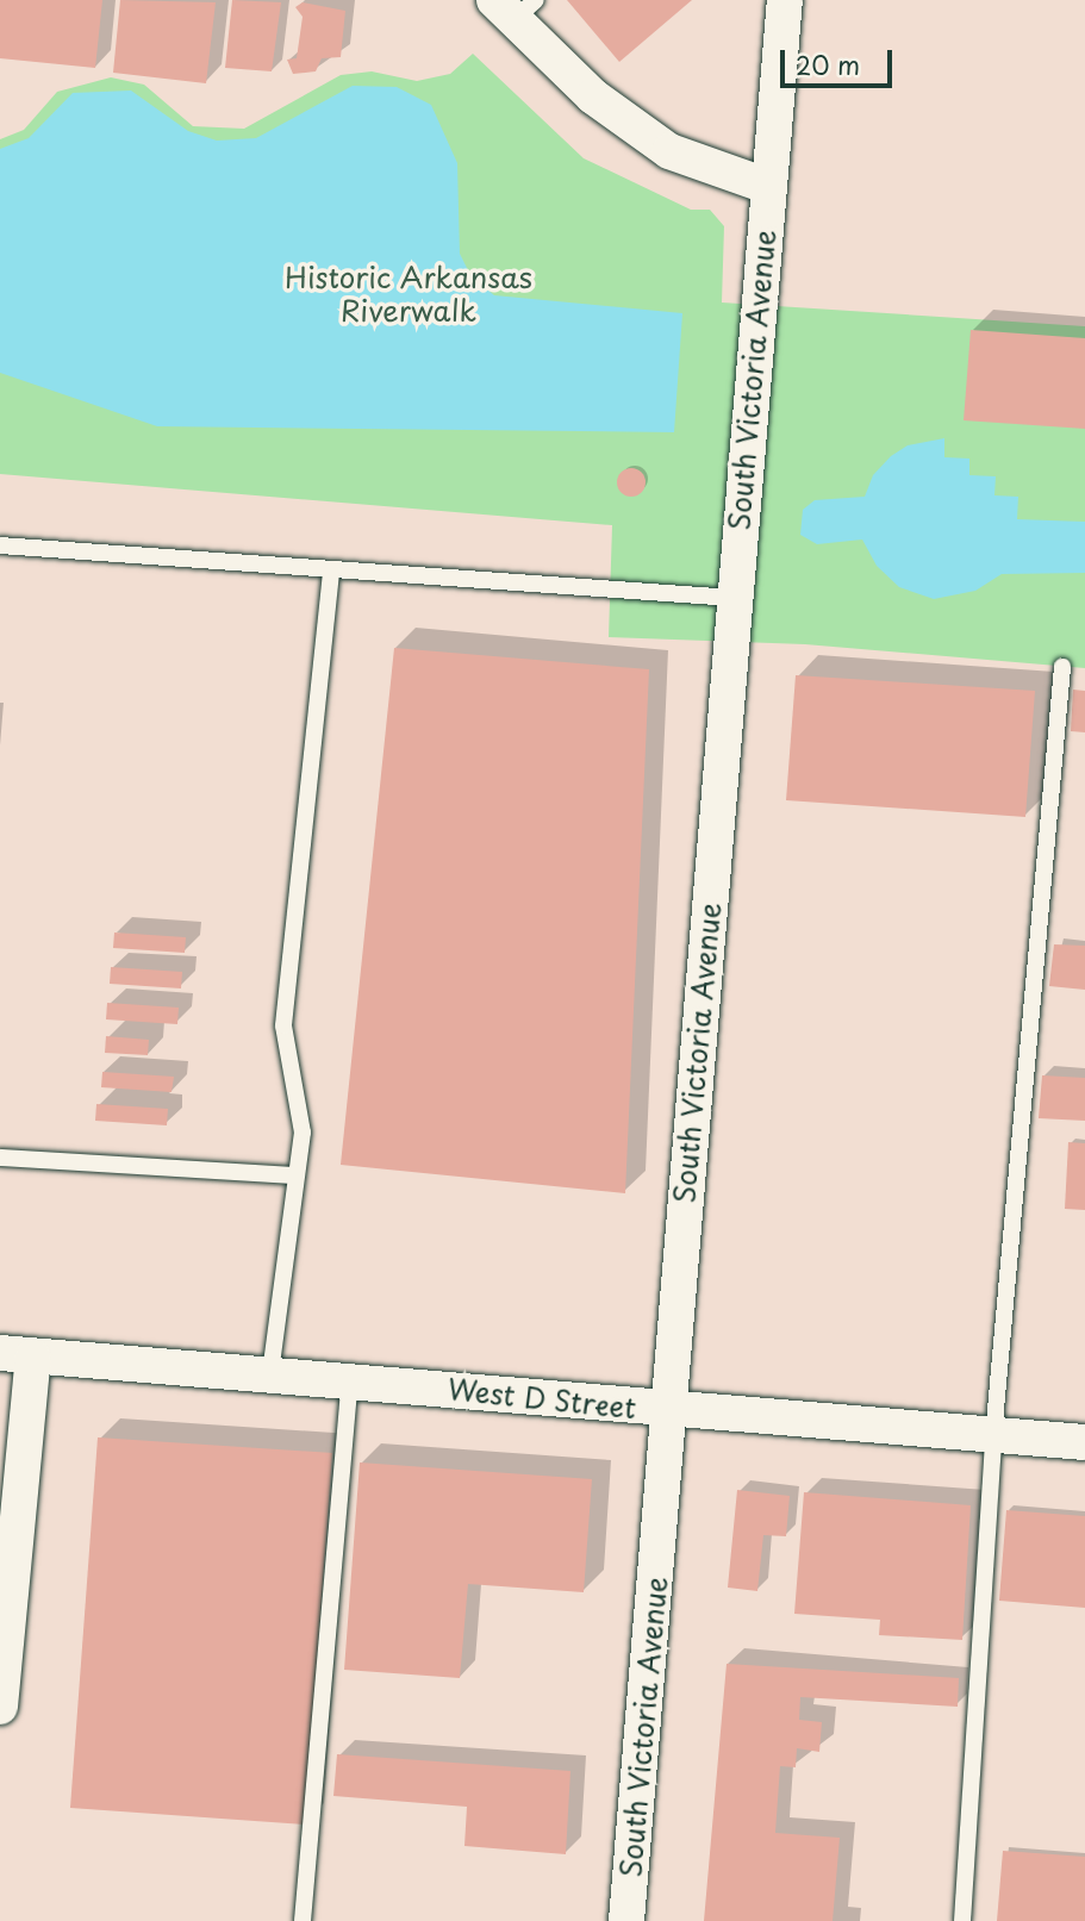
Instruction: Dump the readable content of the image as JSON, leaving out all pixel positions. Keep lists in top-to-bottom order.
{
  "streets": {
    "street": ["South Victoria Avenue", "West D Street"]
  },
  "crossings": [
    ["South Victoria Avenue", "West D Street"]
  ],
  "parks": ["Historic Arkansas Riverwalk"],
  "scale_bar": "20 m"
}
